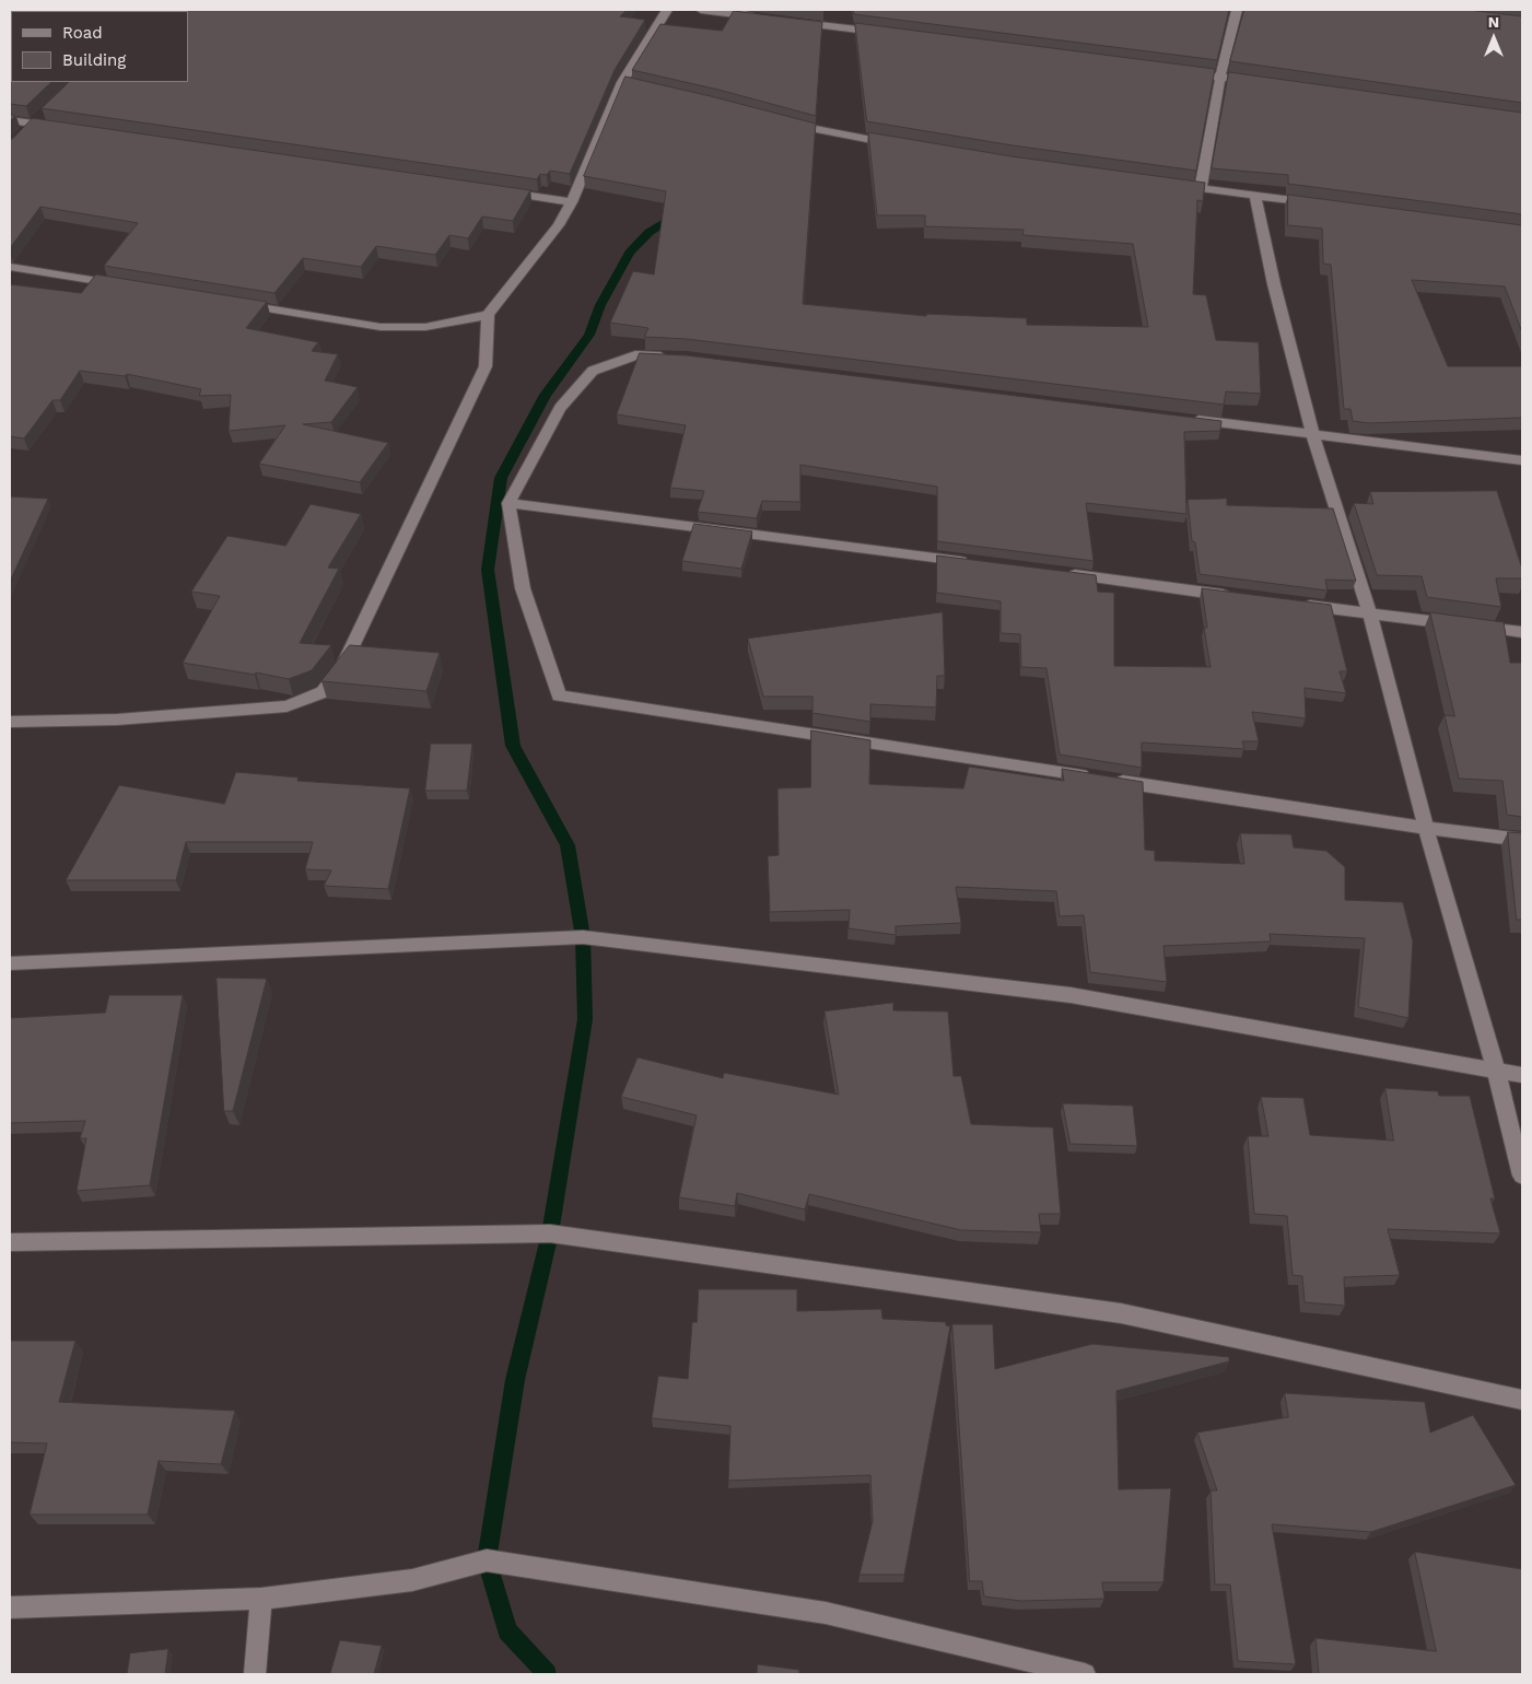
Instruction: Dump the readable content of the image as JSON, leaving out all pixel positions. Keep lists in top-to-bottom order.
{
  "legend": ["Road", "Building"],
  "north": "top"
}
